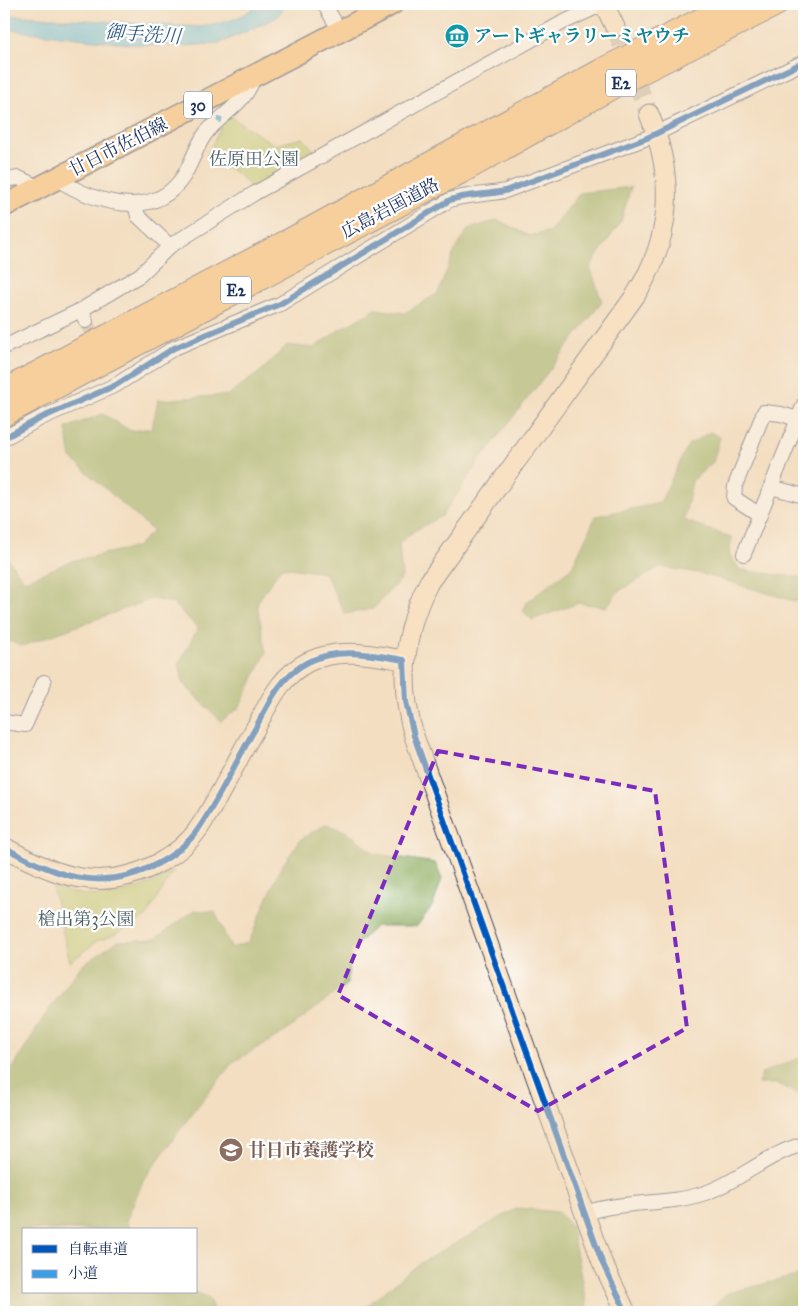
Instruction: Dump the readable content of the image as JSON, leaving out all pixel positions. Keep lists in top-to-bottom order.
{
  "streets": {
    "highway": ["E2", "広島岩国道路"],
    "main road": ["30", "廿日市佐伯線"]
  },
  "water": ["御手洗川"],
  "parks": ["佐原田公園", "槍出第3公園"],
  "places": {
    "museum": ["アートギャラリーミヤウチ"],
    "school or university": ["廿日市養護学校"]
  },
  "legend": ["自転車道", "小道"]
}
